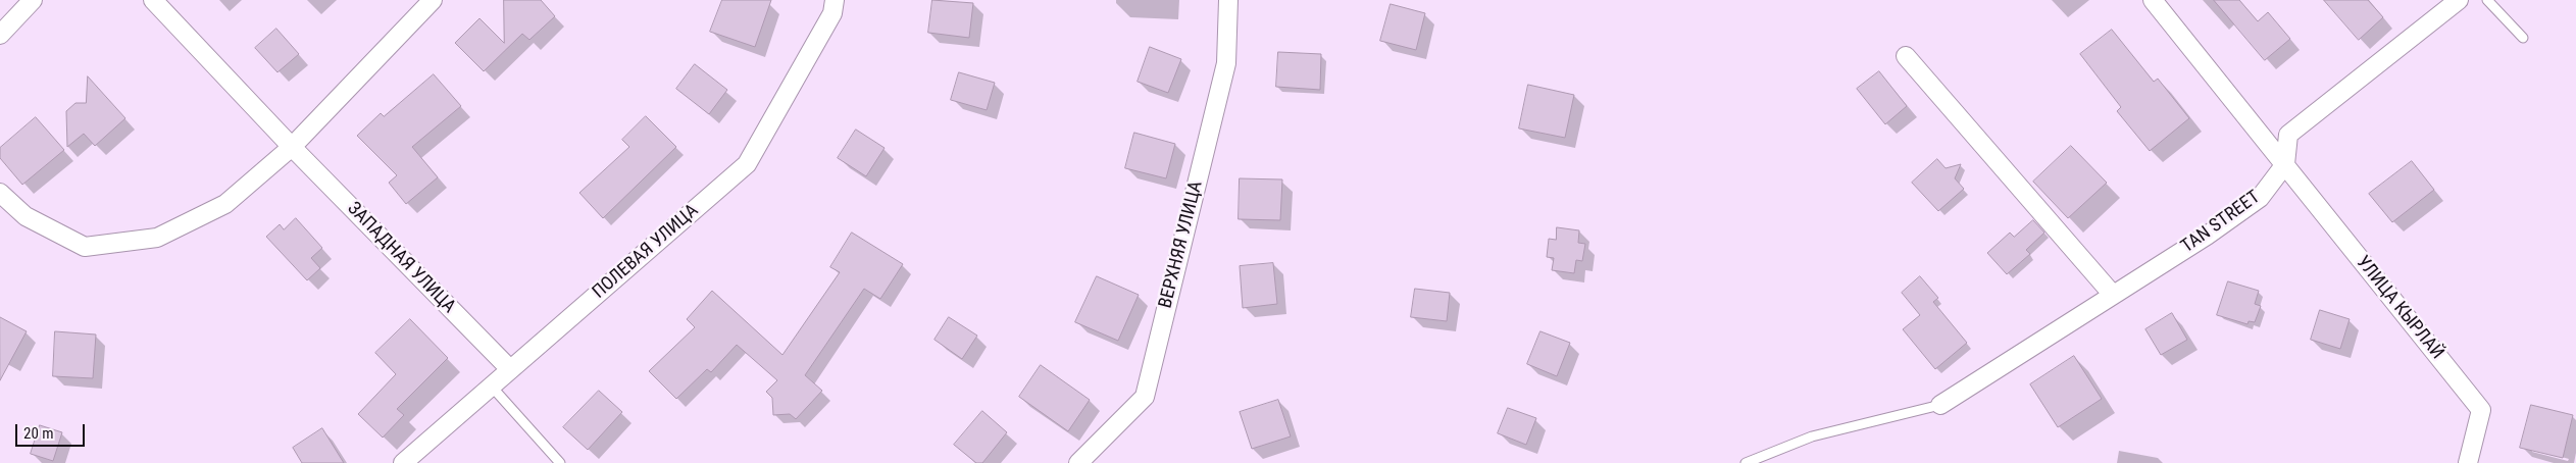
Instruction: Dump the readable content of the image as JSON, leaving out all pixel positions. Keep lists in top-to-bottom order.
{
  "streets": {
    "street": [
      "TAN STREET",
      "ВЕРХНЯЯ УЛИЦА",
      "ПОЛЕВАЯ УЛИЦА",
      "ЗАПАДНАЯ УЛИЦА",
      "УЛИЦА КЫРЛАЙ"
    ]
  },
  "crossings": [
    ["TAN STREET", "УЛИЦА КЫРЛАЙ"],
    ["ПОЛЕВАЯ УЛИЦА", "ЗАПАДНАЯ УЛИЦА"]
  ],
  "scale_bar": "20 m"
}
